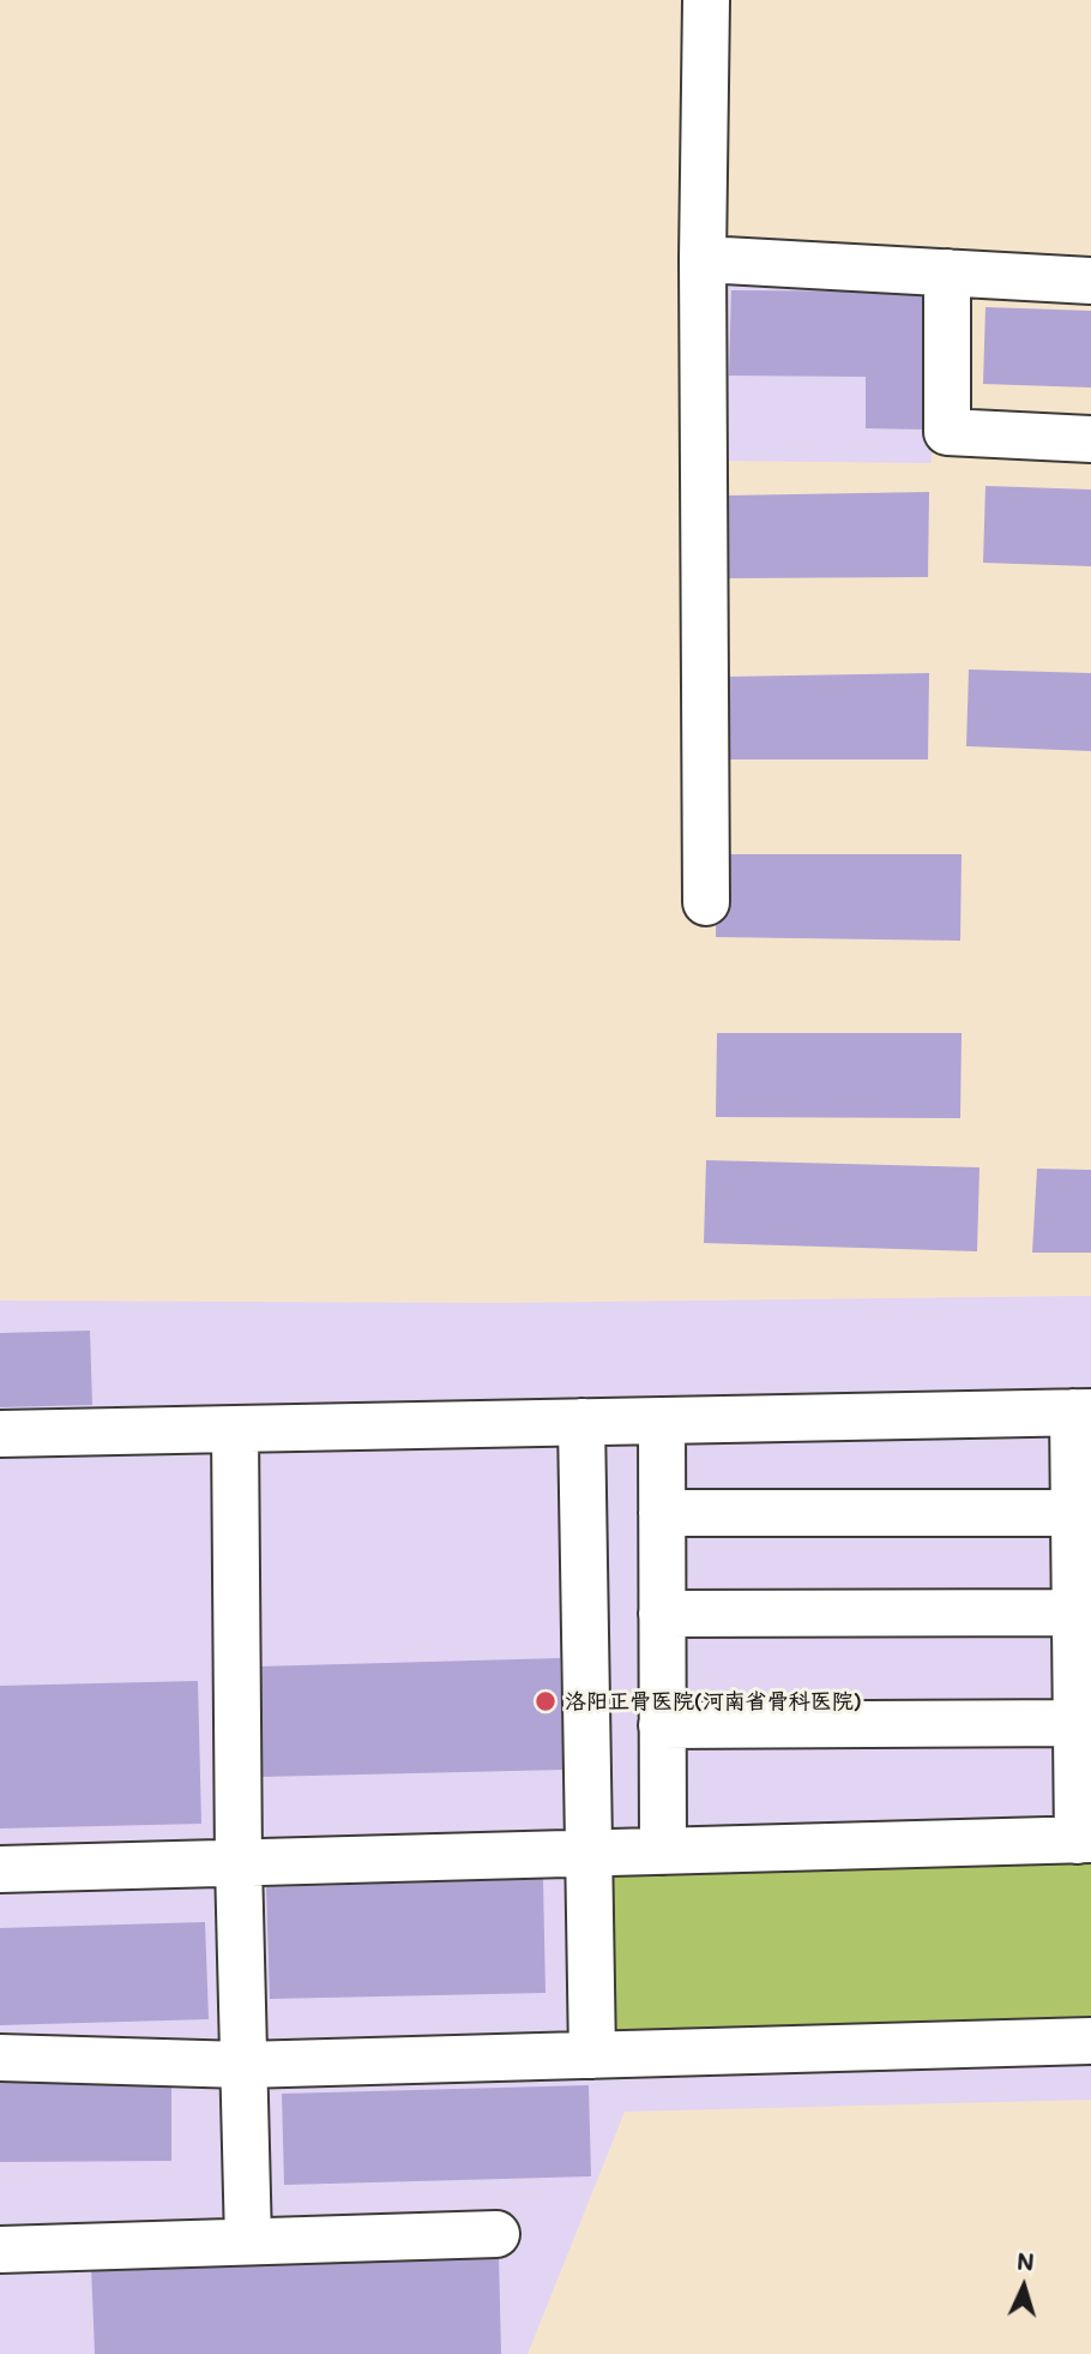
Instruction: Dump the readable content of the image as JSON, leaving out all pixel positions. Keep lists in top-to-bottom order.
{
  "places": ["洛阳正骨医院(河南省骨科医院)"],
  "north": "top"
}
